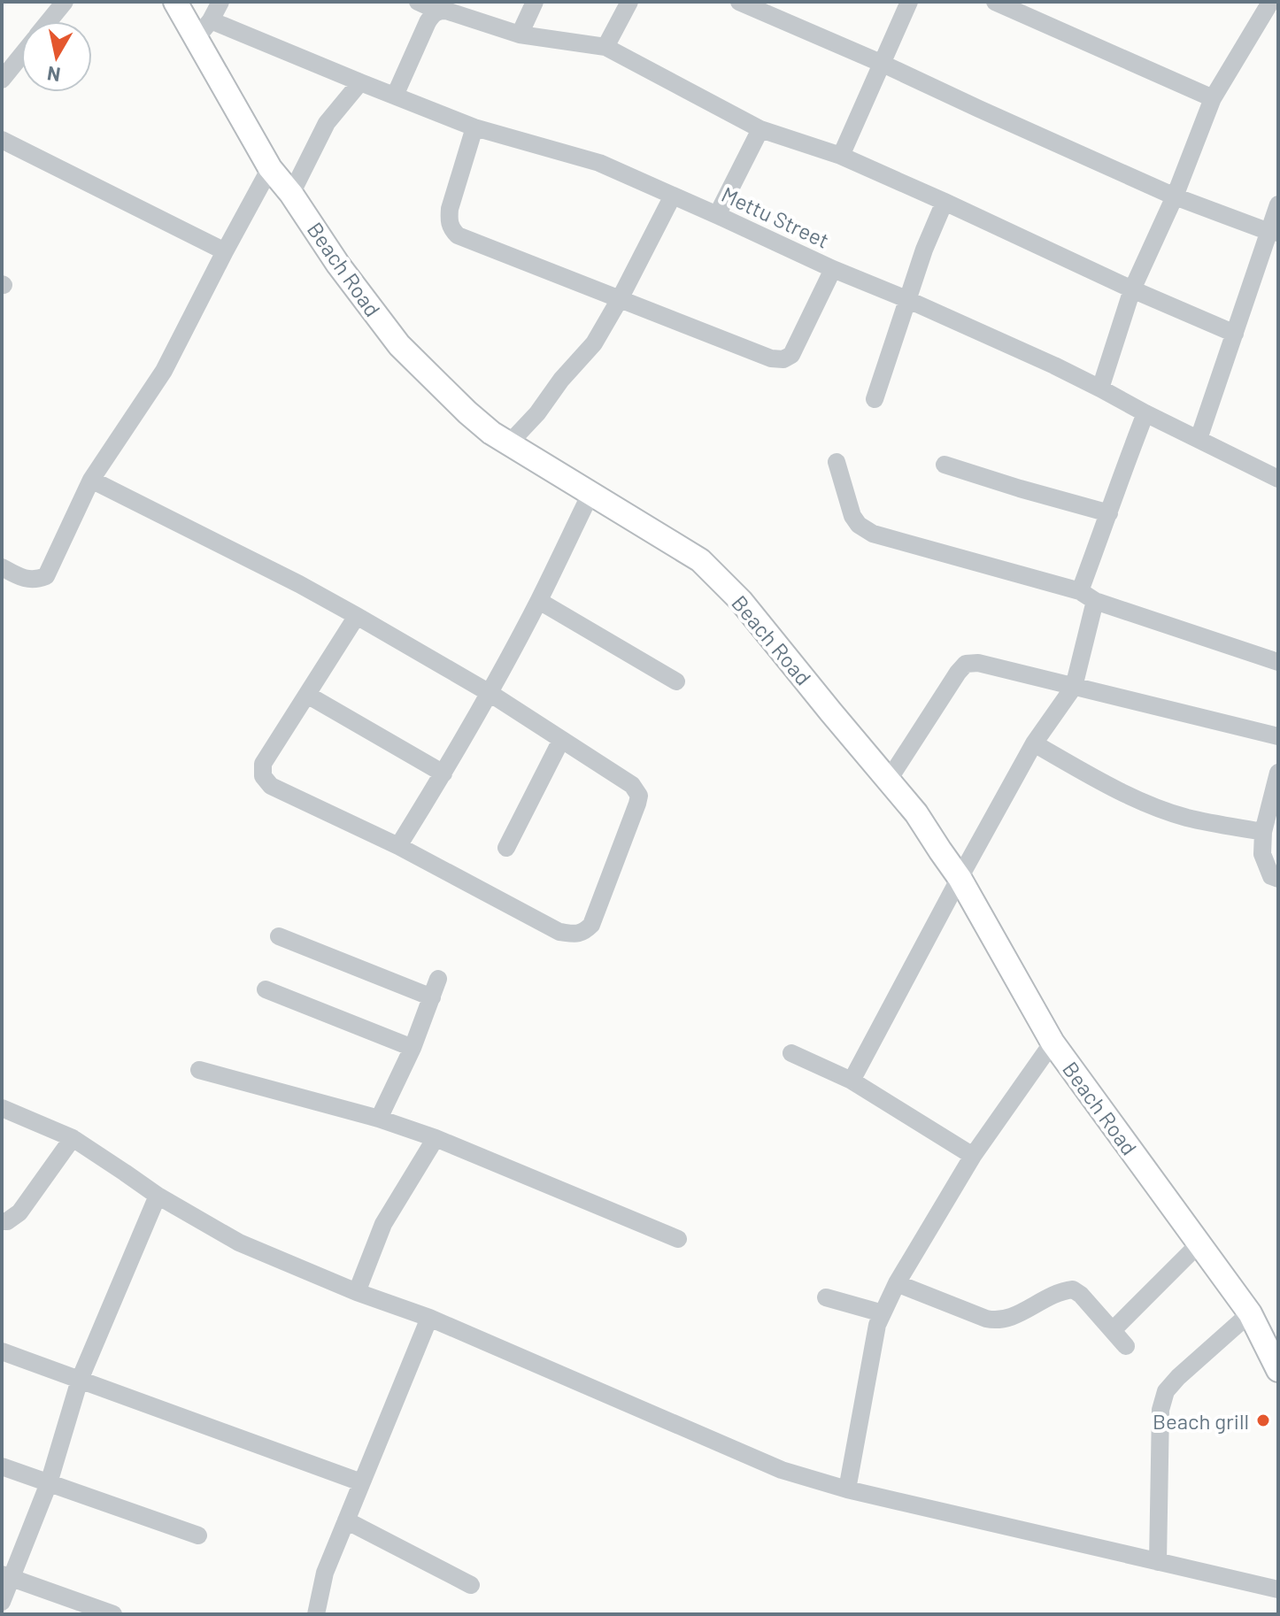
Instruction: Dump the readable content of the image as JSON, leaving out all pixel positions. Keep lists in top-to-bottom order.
{
  "streets": {
    "main road": ["Beach Road"],
    "street": ["Mettu Street"]
  },
  "crossings": [
    ["Mettu Street", "Beach Road"]
  ],
  "places": ["Beach grill"],
  "north": "bottom"
}
